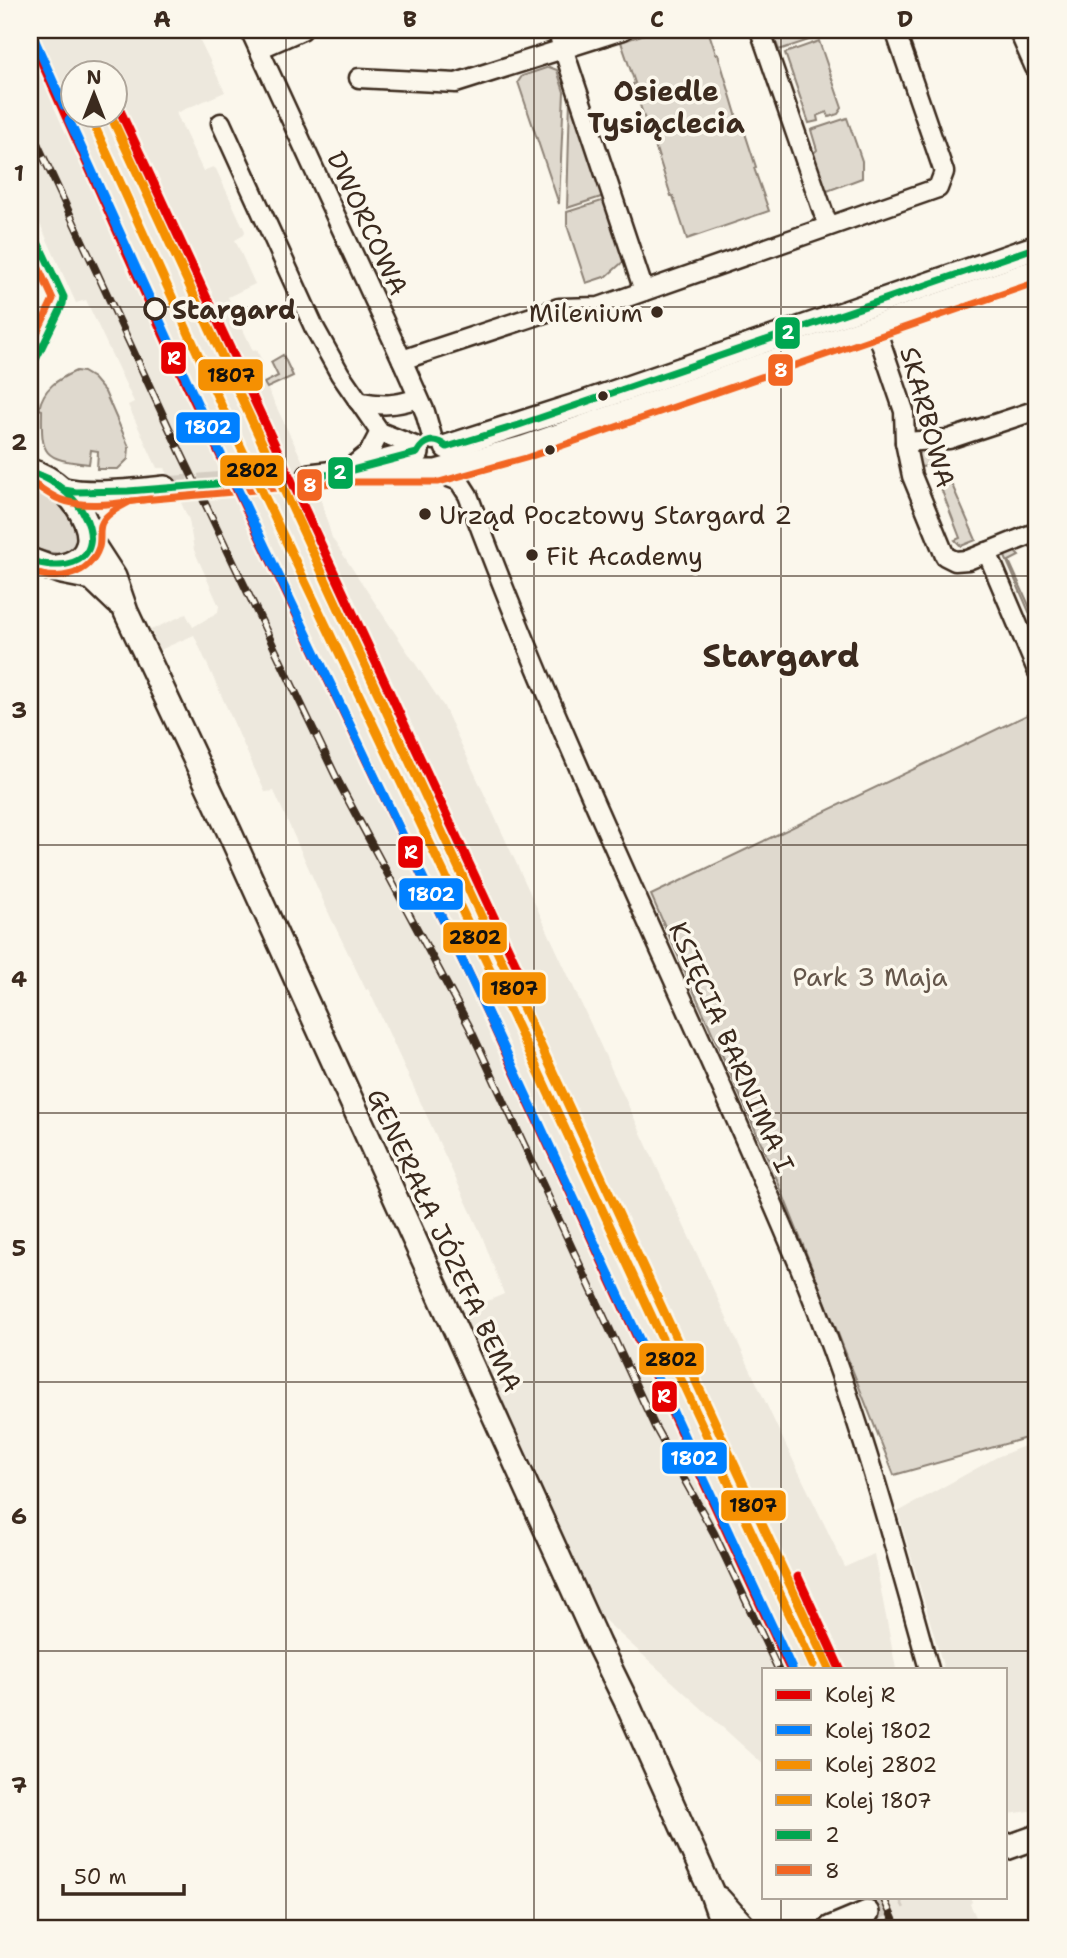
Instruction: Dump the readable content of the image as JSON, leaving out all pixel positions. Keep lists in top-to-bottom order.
{
  "streets": {
    "street": [
      "DWORCOWA",
      "SKARBOWA",
      "KSIĘCIA BARNIMA I",
      "GENERAŁA JÓZEFA BEMA"
    ]
  },
  "crossings": [
    ["DWORCOWA", "KSIĘCIA BARNIMA I"]
  ],
  "districts": ["Osiedle Tysiąclecia", "Stargard"],
  "parks": ["Park 3 Maja"],
  "places": [
    "Stargard",
    "Milenium",
    "Urząd Pocztowy Stargard 2",
    "Fit Academy"
  ],
  "lines": [
    "rail line 1802",
    "rail line R",
    "rail line 2802",
    "rail line 1807",
    "transit line 2",
    "transit line 8"
  ],
  "legend": [
    "Kolej R",
    "Kolej 1802",
    "Kolej 2802",
    "Kolej 1807",
    "2",
    "8"
  ],
  "scale_bar": "50 m",
  "north": "top",
  "grid": {
    "columns": [
      "A",
      "B",
      "C",
      "D"
    ],
    "rows": [
      "1",
      "2",
      "3",
      "4",
      "5",
      "6",
      "7"
    ]
  }
}
